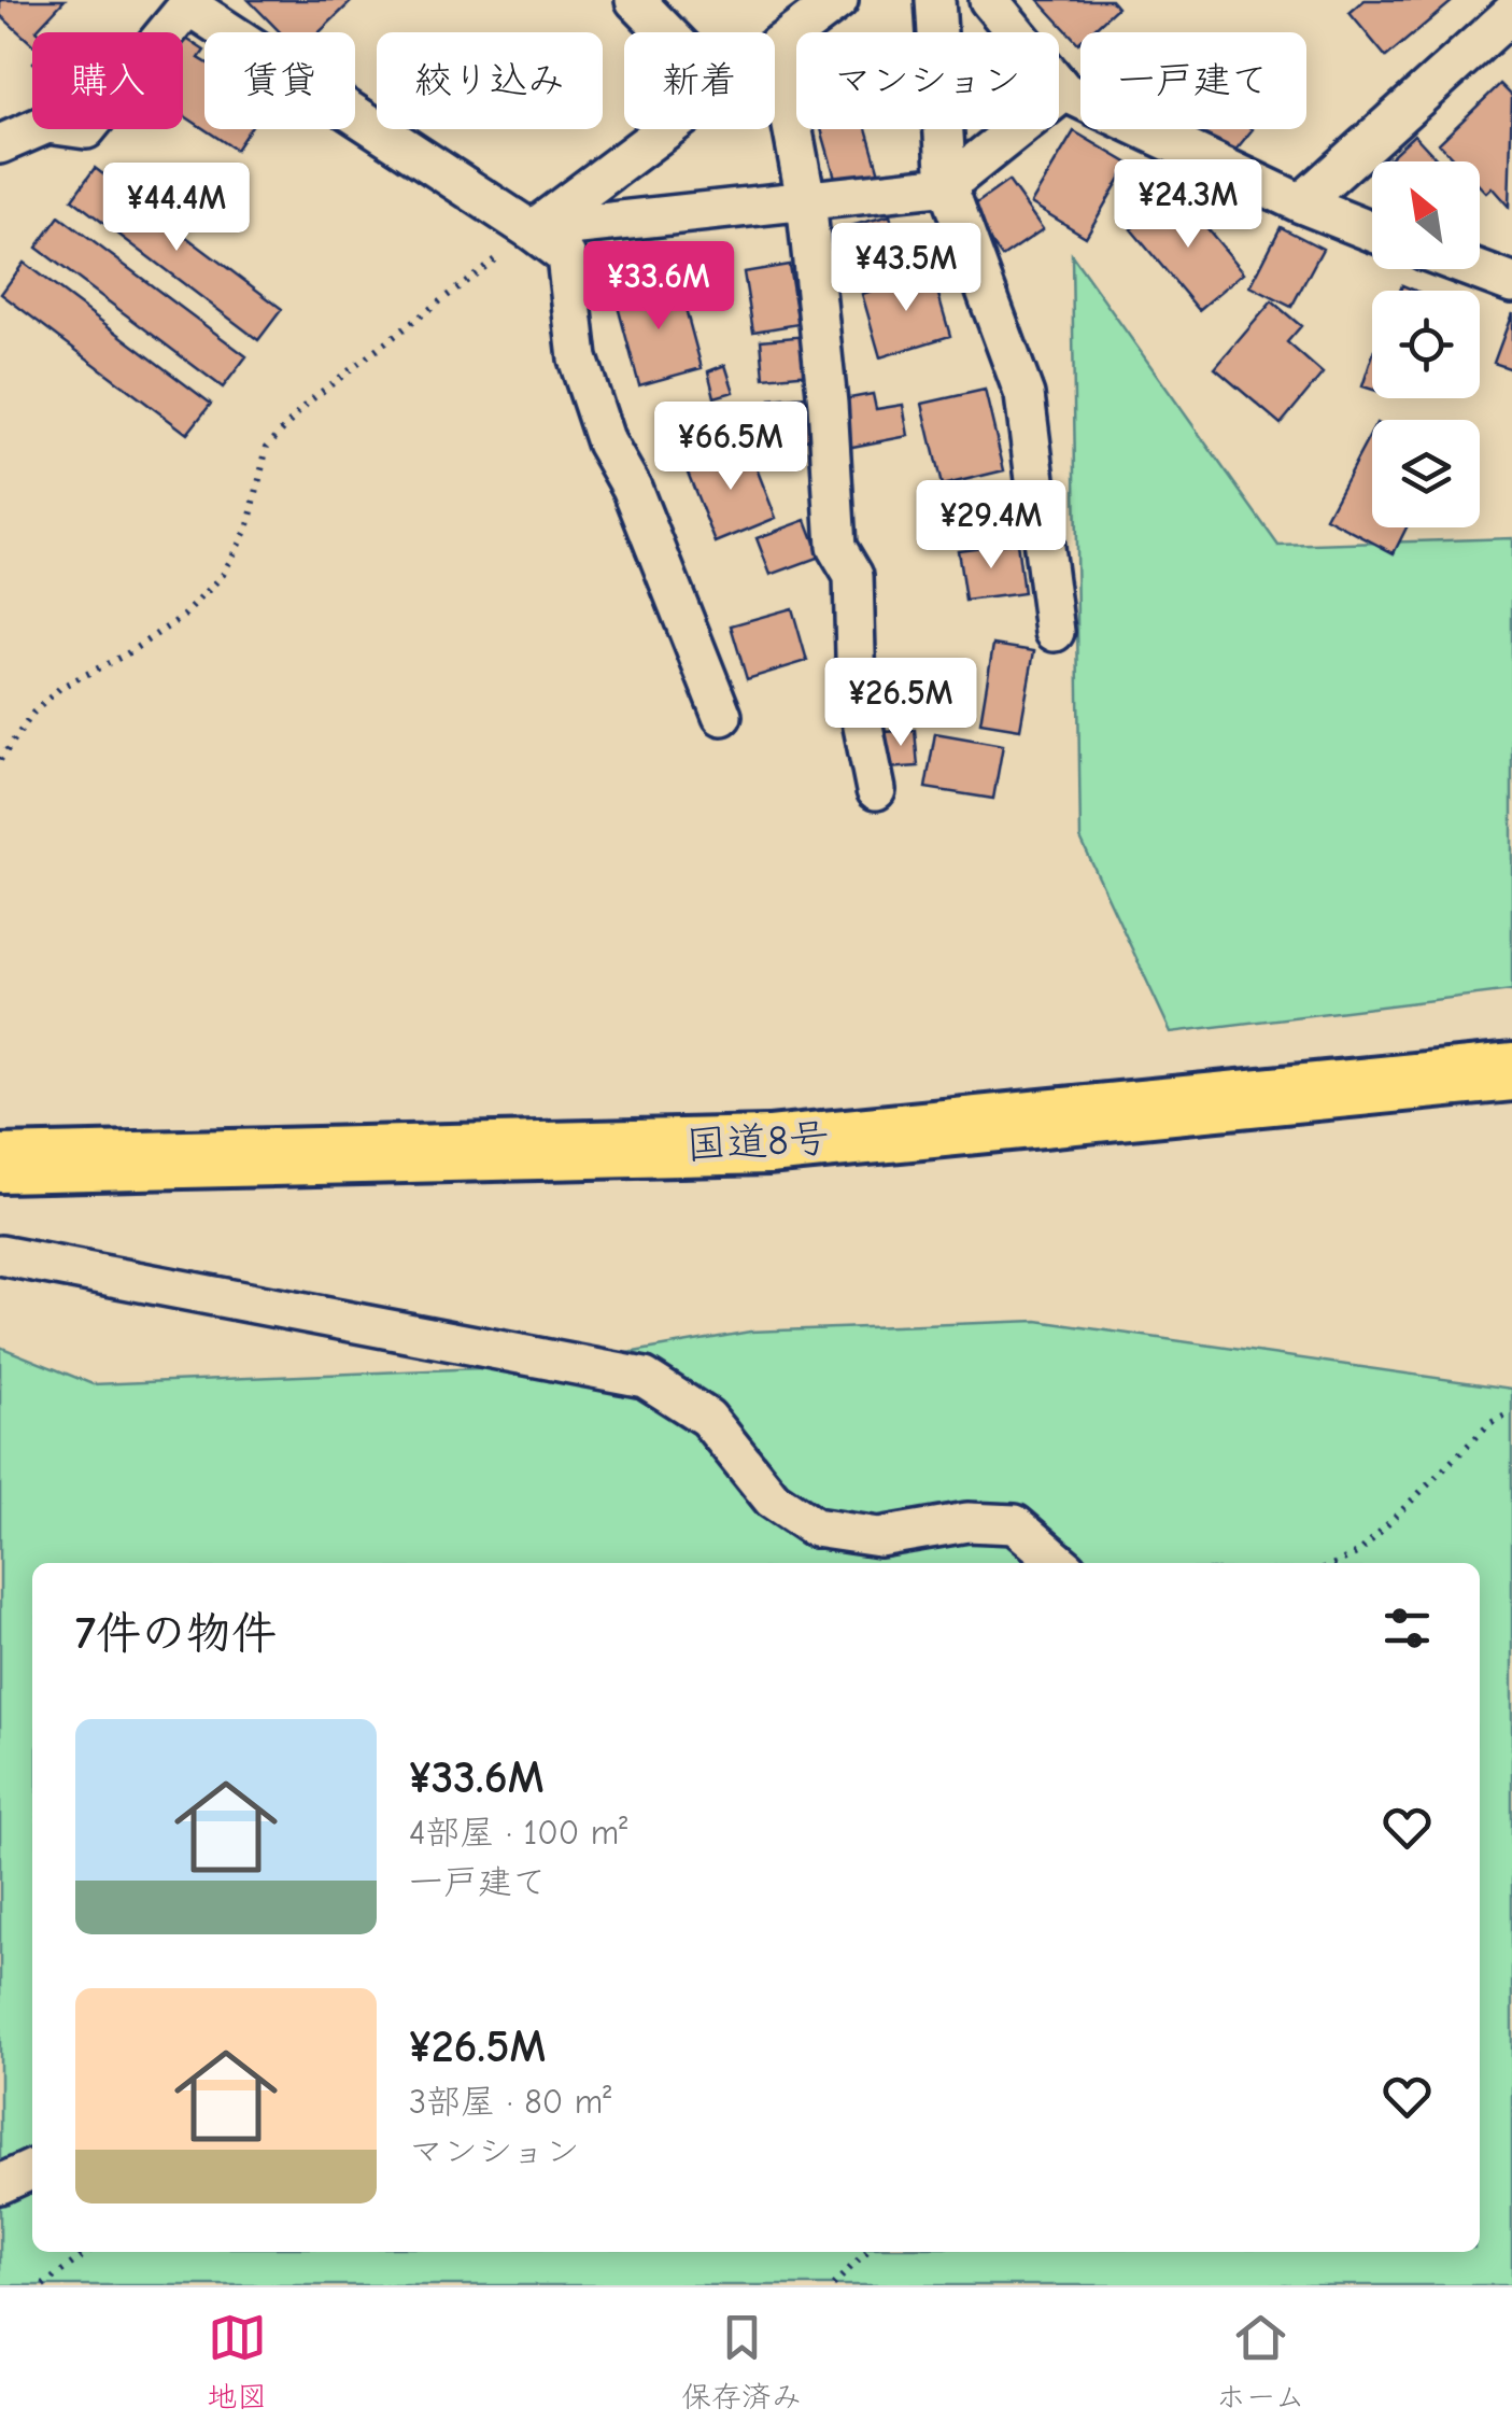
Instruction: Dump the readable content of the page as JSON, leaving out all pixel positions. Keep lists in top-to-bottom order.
{
  "streets": {
    "highway": ["国道8号"]
  },
  "north": "top left",
  "page": {
    "chip": [
      "購入",
      "賃貸",
      "絞り込み",
      "新着",
      "マンション",
      "一戸建て"
    ],
    "price": [
      "¥24.3M",
      "¥44.4M",
      "¥43.5M",
      "¥33.6M",
      "¥66.5M",
      "¥29.4M",
      "¥26.5M"
    ],
    "heading": "7件の物件",
    "list": [
      {
        "name": "¥33.6M",
        "note": "4部屋 · 100 m² · 一戸建て"
      },
      {
        "name": "¥26.5M",
        "note": "3部屋 · 80 m² · マンション"
      }
    ],
    "tabs": ["地図", "保存済み", "ホーム"]
  }
}
